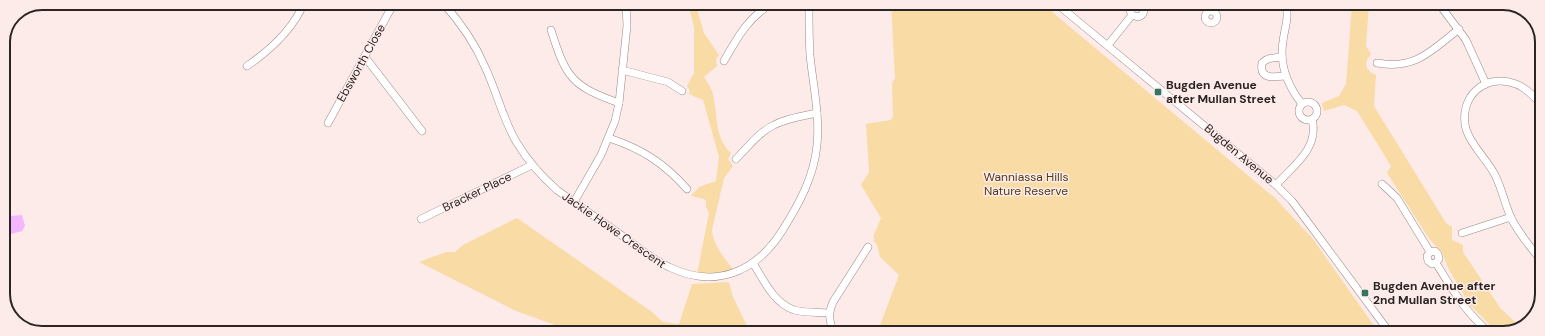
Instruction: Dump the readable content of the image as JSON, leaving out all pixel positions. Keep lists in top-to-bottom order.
{
  "streets": {
    "street": [
      "Ebsworth Close",
      "Bugden Avenue",
      "Bracker Place",
      "Jackie Howe Crescent"
    ]
  },
  "crossings": [
    ["Bracker Place", "Jackie Howe Crescent"]
  ],
  "parks": ["Wanniassa Hills Nature Reserve"],
  "places": {
    "transit": ["Bugden Avenue after Mullan Street", "Bugden Avenue after 2nd Mullan Street"]
  }
}
